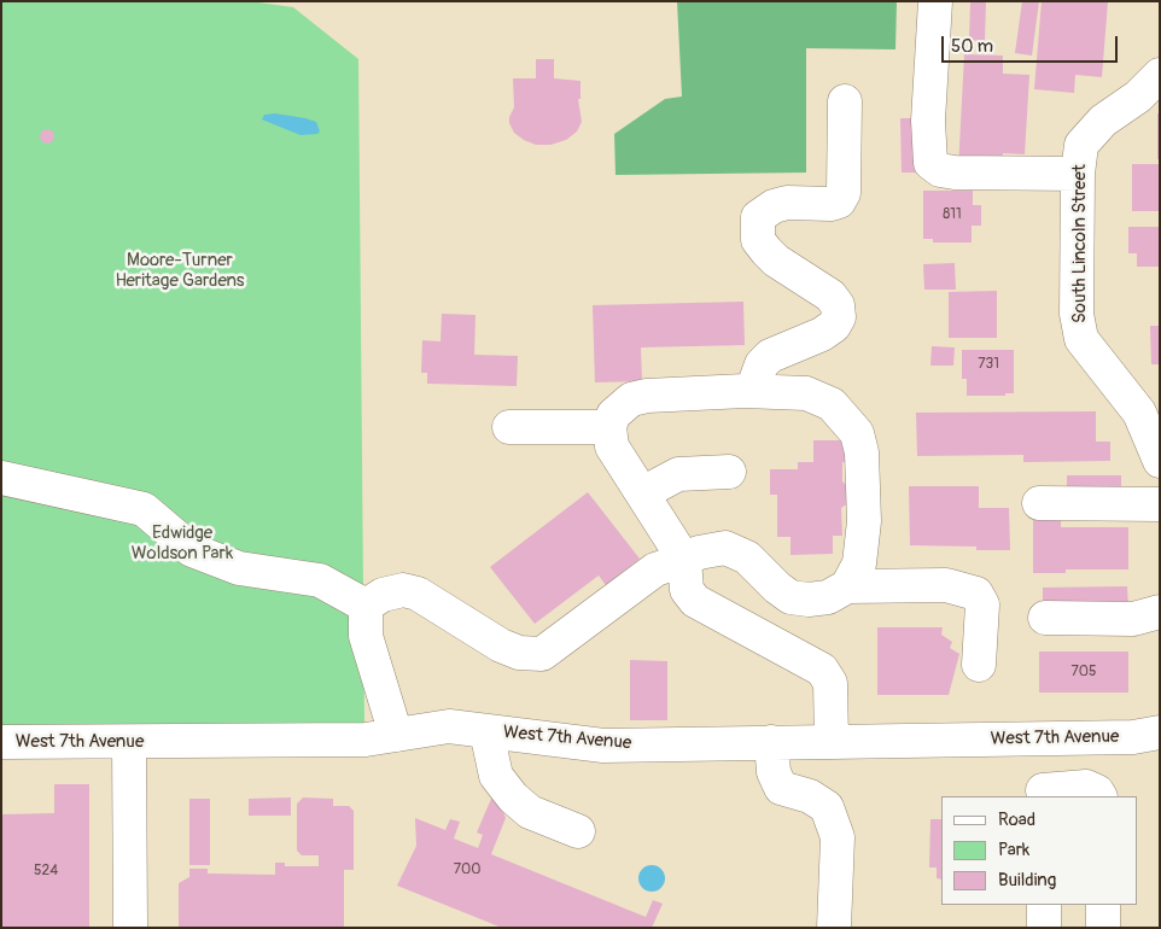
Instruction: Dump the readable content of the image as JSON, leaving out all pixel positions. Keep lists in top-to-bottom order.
{
  "streets": {
    "street": ["South Lincoln Street", "West 7th Avenue"]
  },
  "parks": ["Moore-Turner Heritage Gardens", "Edwidge Woldson Park"],
  "house_numbers": [
    "811",
    "731",
    "705",
    "700",
    "524"
  ],
  "legend": ["Road", "Park", "Building"],
  "scale_bar": "50 m"
}
